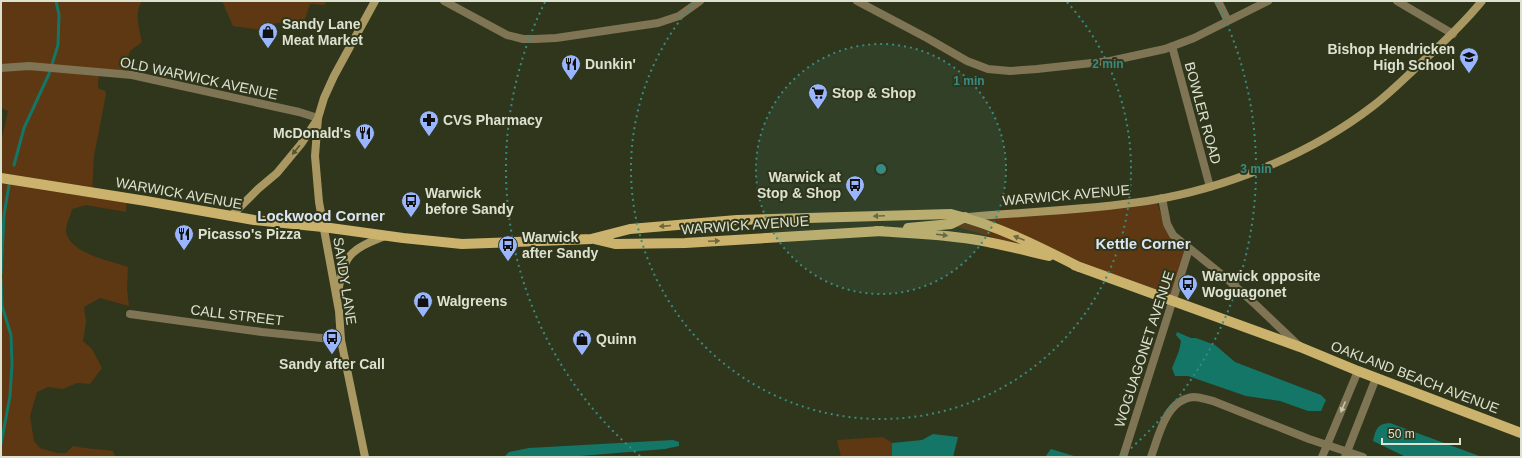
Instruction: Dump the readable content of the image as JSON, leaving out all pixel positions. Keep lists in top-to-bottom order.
{
  "streets": {
    "main road": ["WARWICK AVENUE", "SANDY LANE", "OAKLAND BEACH AVENUE"],
    "street": [
      "OLD WARWICK AVENUE",
      "BOWLER ROAD",
      "CALL STREET",
      "WOGUAGONET AVENUE"
    ]
  },
  "crossings": [
    ["OLD WARWICK AVENUE", "SANDY LANE"],
    ["BOWLER ROAD", "WARWICK AVENUE"],
    ["WARWICK AVENUE", "SANDY LANE"],
    ["WARWICK AVENUE", "OAKLAND BEACH AVENUE"],
    ["SANDY LANE", "CALL STREET"],
    ["WOGUAGONET AVENUE", "OAKLAND BEACH AVENUE"]
  ],
  "districts": ["Lockwood Corner", "Kettle Corner"],
  "places": {
    "shop": ["Sandy Lane Meat Market", "Walgreens", "Quinn"],
    "school or university": ["Bishop Hendricken High School"],
    "restaurant": ["Dunkin'", "McDonald's", "Picasso's Pizza"],
    "supermarket": ["Stop & Shop"],
    "pharmacy": ["CVS Pharmacy"],
    "bus stop": [
      "Warwick at Stop & Shop",
      "Warwick before Sandy",
      "Warwick after Sandy",
      "Warwick opposite Woguagonet",
      "Sandy after Call"
    ]
  },
  "scale_bar": "50 m",
  "rings": ["2 min", "1 min", "3 min"]
}
